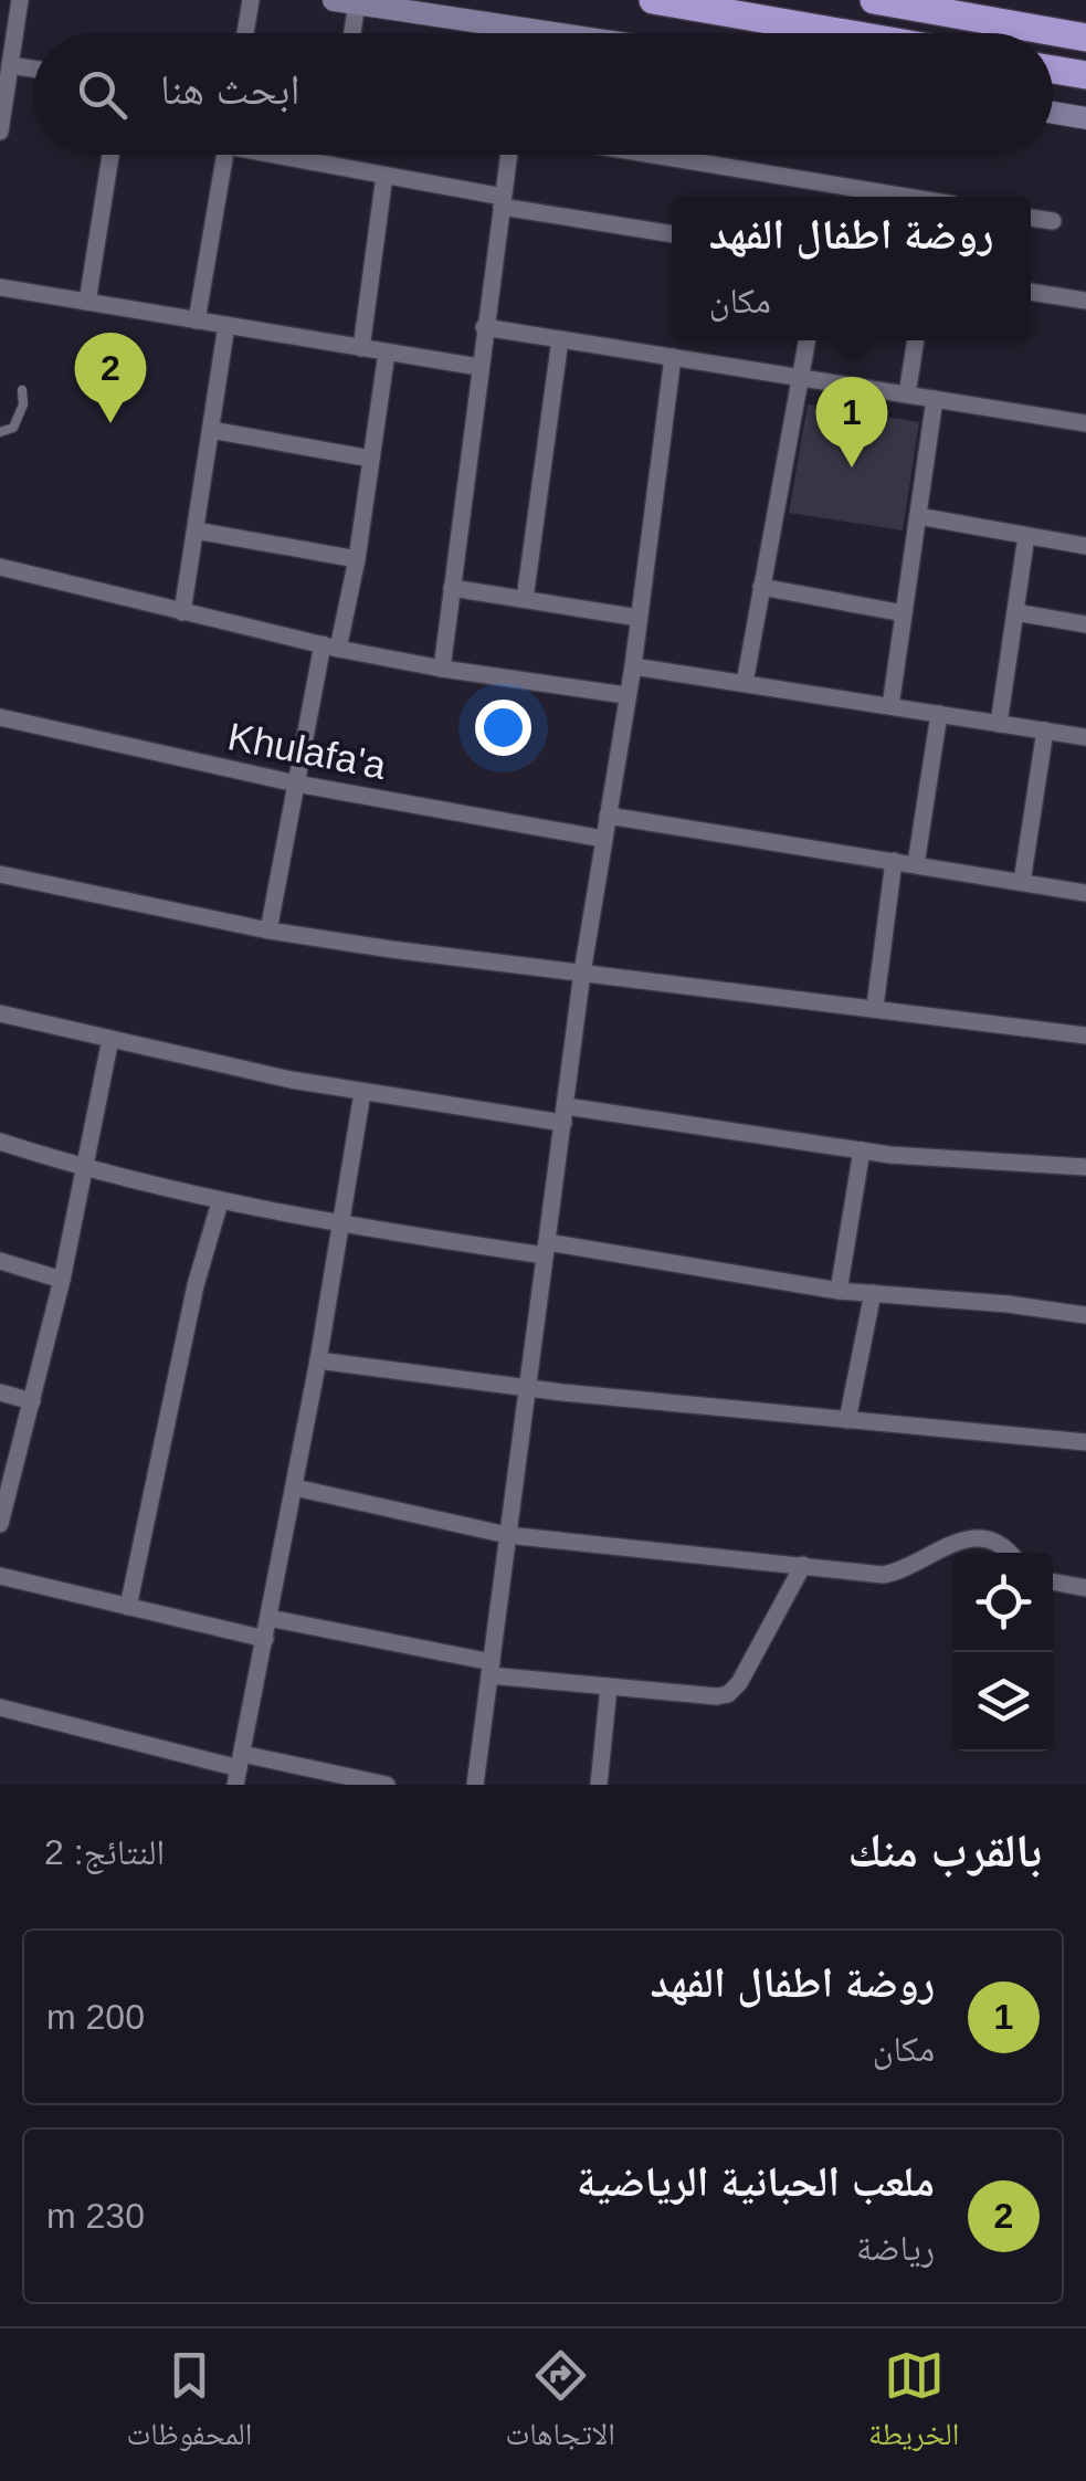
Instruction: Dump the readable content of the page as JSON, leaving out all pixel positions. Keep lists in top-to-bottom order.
{
  "streets": {
    "street": ["Khulafa'a"]
  },
  "page": {
    "search": "ابحث هنا",
    "popup": ["روضة اطفال الفهد", "مكان"],
    "pins": ["2", "1"],
    "heading": ["بالقرب منك", "النتائج: 2"],
    "list": [
      {
        "mark": "1",
        "name": "روضة اطفال الفهد",
        "note": "مكان",
        "value": "200 m"
      },
      {
        "mark": "2",
        "name": "ملعب الحبانية الرياضية",
        "note": "رياضة",
        "value": "230 m"
      }
    ],
    "nav": ["الخريطة", "الاتجاهات", "المحفوظات"]
  }
}
